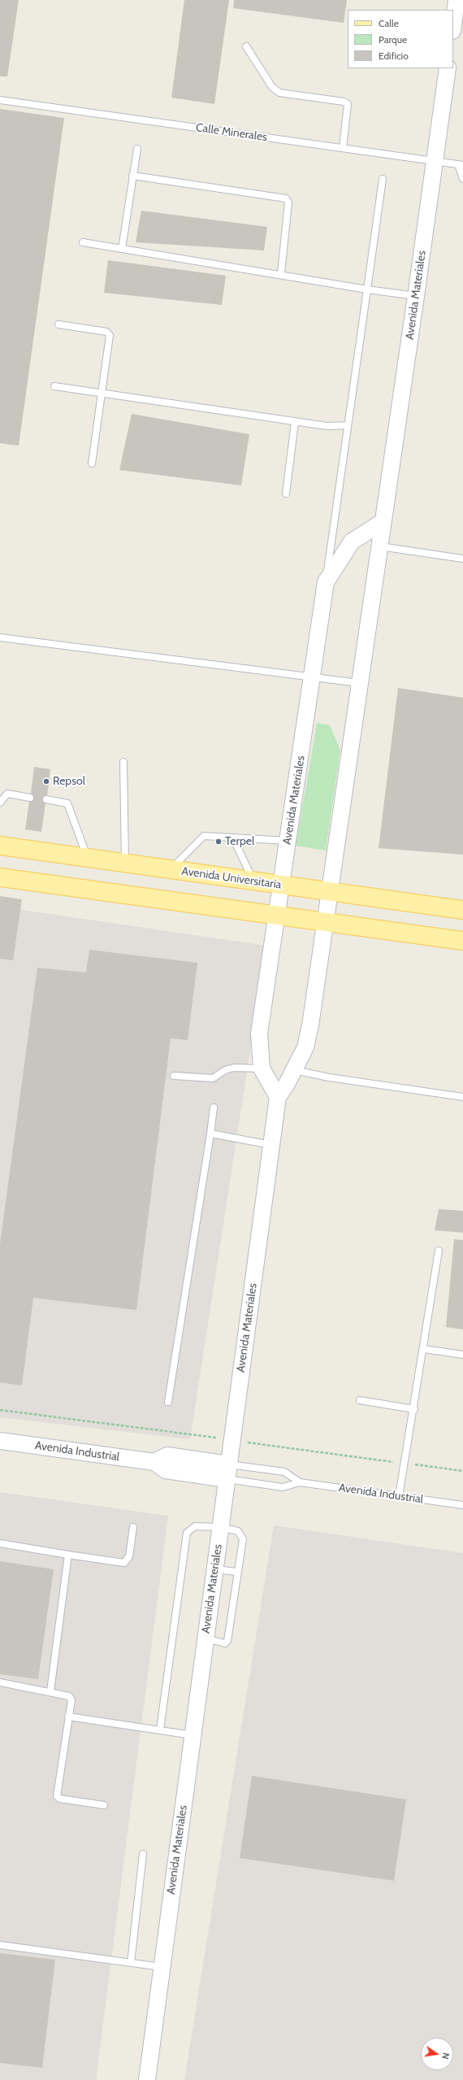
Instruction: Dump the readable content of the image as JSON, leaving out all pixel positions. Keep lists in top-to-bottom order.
{
  "streets": {
    "main road": ["Avenida Universitaria"],
    "street": ["Avenida Materiales", "Avenida Industrial"],
    "lane": ["Calle Minerales"]
  },
  "crossings": [
    ["Calle Minerales", "Avenida Materiales"],
    ["Avenida Materiales", "Avenida Universitaria"],
    ["Avenida Materiales", "Avenida Industrial"]
  ],
  "places": ["Repsol", "Terpel"],
  "legend": ["Calle", "Parque", "Edificio"],
  "north": "right"
}
